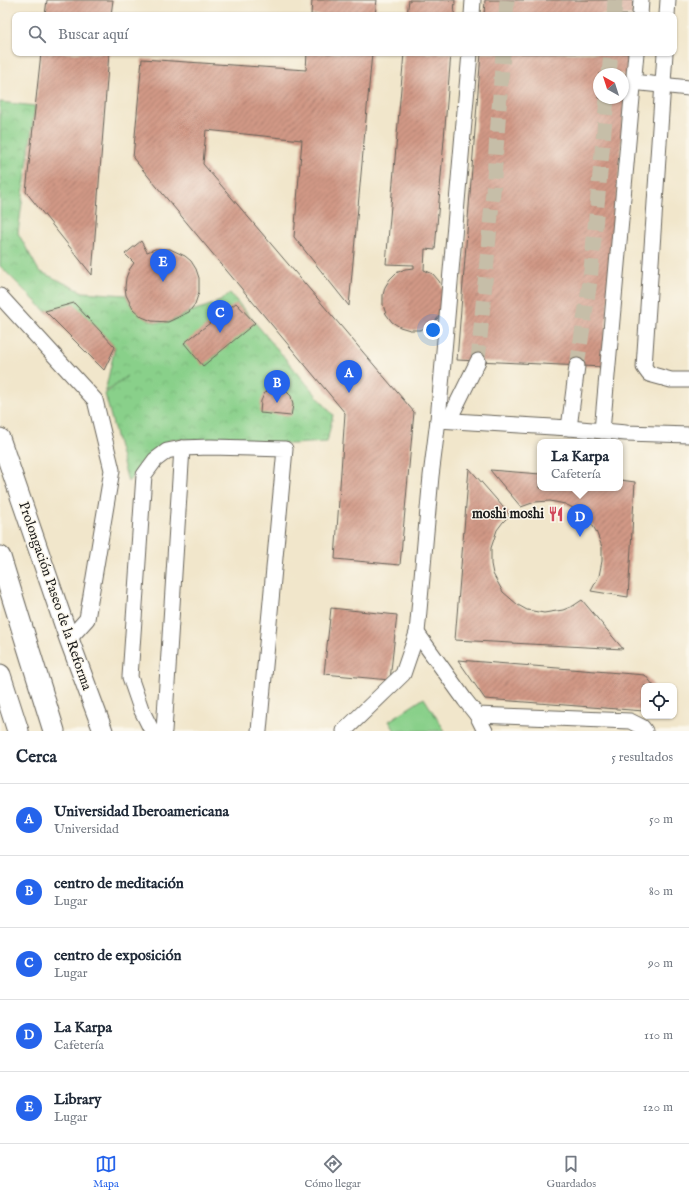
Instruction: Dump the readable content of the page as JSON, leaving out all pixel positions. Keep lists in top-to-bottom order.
{
  "streets": {
    "main road": ["Prolongación Paseo de la Reforma"]
  },
  "places": {
    "restaurant": ["moshi moshi"]
  },
  "north": "top left",
  "page": {
    "search": "Buscar aquí",
    "pins": [
      "E",
      "C",
      "A",
      "B",
      "D"
    ],
    "popup": ["La Karpa", "Cafetería"],
    "heading": ["Cerca", "5 resultados"],
    "list": [
      {
        "mark": "A",
        "name": "Universidad Iberoamericana",
        "note": "Universidad",
        "value": "50 m"
      },
      {
        "mark": "B",
        "name": "centro de meditación",
        "note": "Lugar",
        "value": "80 m"
      },
      {
        "mark": "C",
        "name": "centro de exposición",
        "note": "Lugar",
        "value": "90 m"
      },
      {
        "mark": "D",
        "name": "La Karpa",
        "note": "Cafetería",
        "value": "110 m"
      },
      {
        "mark": "E",
        "name": "Library",
        "note": "Lugar",
        "value": "120 m"
      }
    ],
    "nav": ["Mapa", "Cómo llegar", "Guardados"]
  }
}
